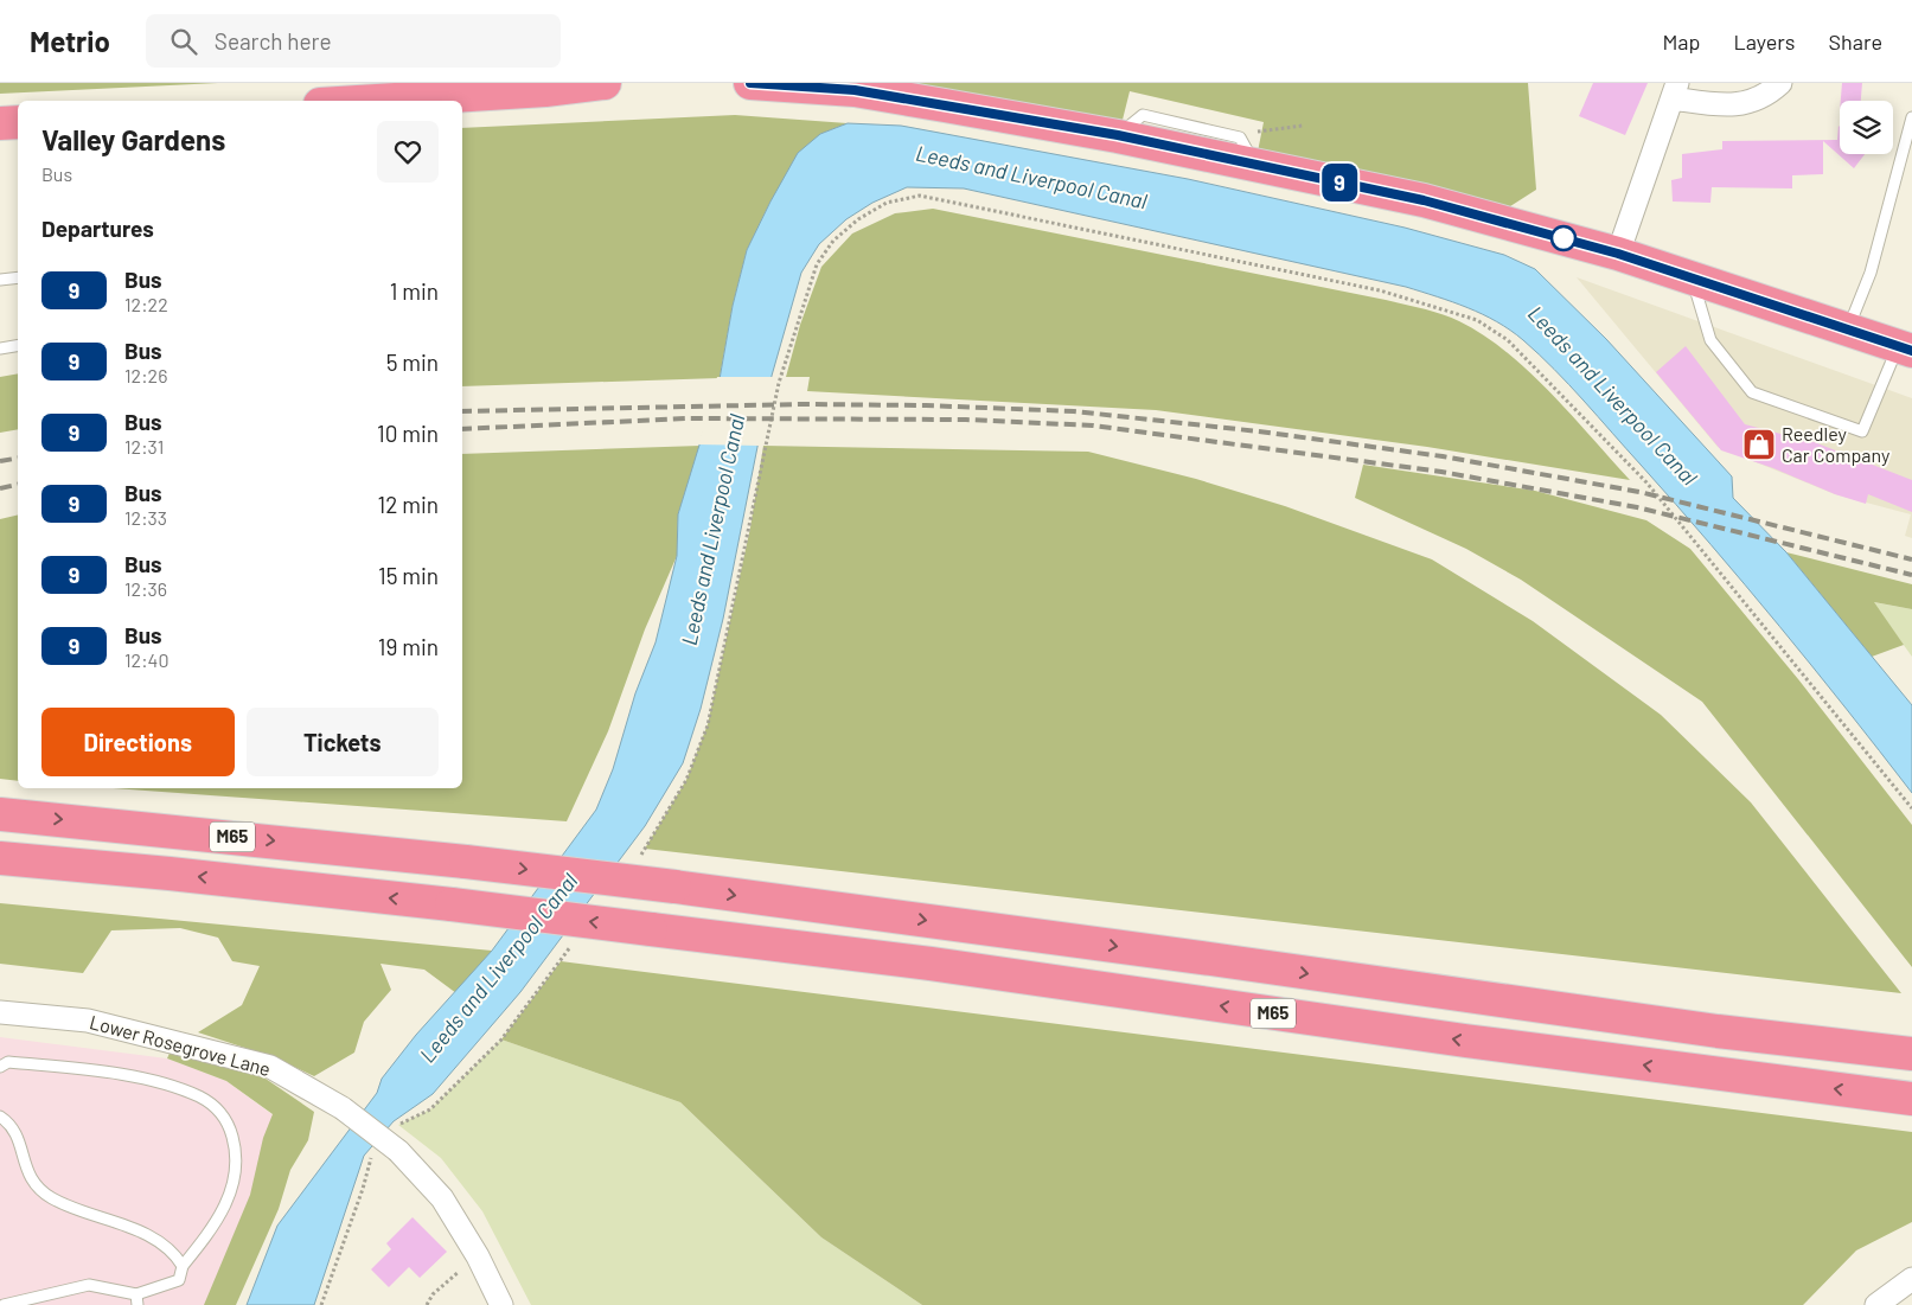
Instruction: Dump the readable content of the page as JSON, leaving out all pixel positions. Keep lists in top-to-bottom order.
{
  "streets": {
    "highway": ["M65"],
    "street": ["Lower Rosegrove Lane"]
  },
  "water": ["Leeds and Liverpool Canal"],
  "places": {
    "shop": ["Reedley Car Company"]
  },
  "lines": ["bus line 9"],
  "page": {
    "header": "Metrio",
    "search": "Search here",
    "nav": ["Map", "Layers", "Share"],
    "on_map": "9",
    "heading": [
      ["Valley Gardens", "Bus"],
      "Departures"
    ],
    "list": [
      {
        "mark": "9",
        "name": "Bus",
        "note": "12:22",
        "value": "1 min"
      },
      {
        "mark": "9",
        "name": "Bus",
        "note": "12:26",
        "value": "5 min"
      },
      {
        "mark": "9",
        "name": "Bus",
        "note": "12:31",
        "value": "10 min"
      },
      {
        "mark": "9",
        "name": "Bus",
        "note": "12:33",
        "value": "12 min"
      },
      {
        "mark": "9",
        "name": "Bus",
        "note": "12:36",
        "value": "15 min"
      },
      {
        "mark": "9",
        "name": "Bus",
        "note": "12:40",
        "value": "19 min"
      }
    ],
    "buttons": ["Directions", "Tickets"]
  }
}
